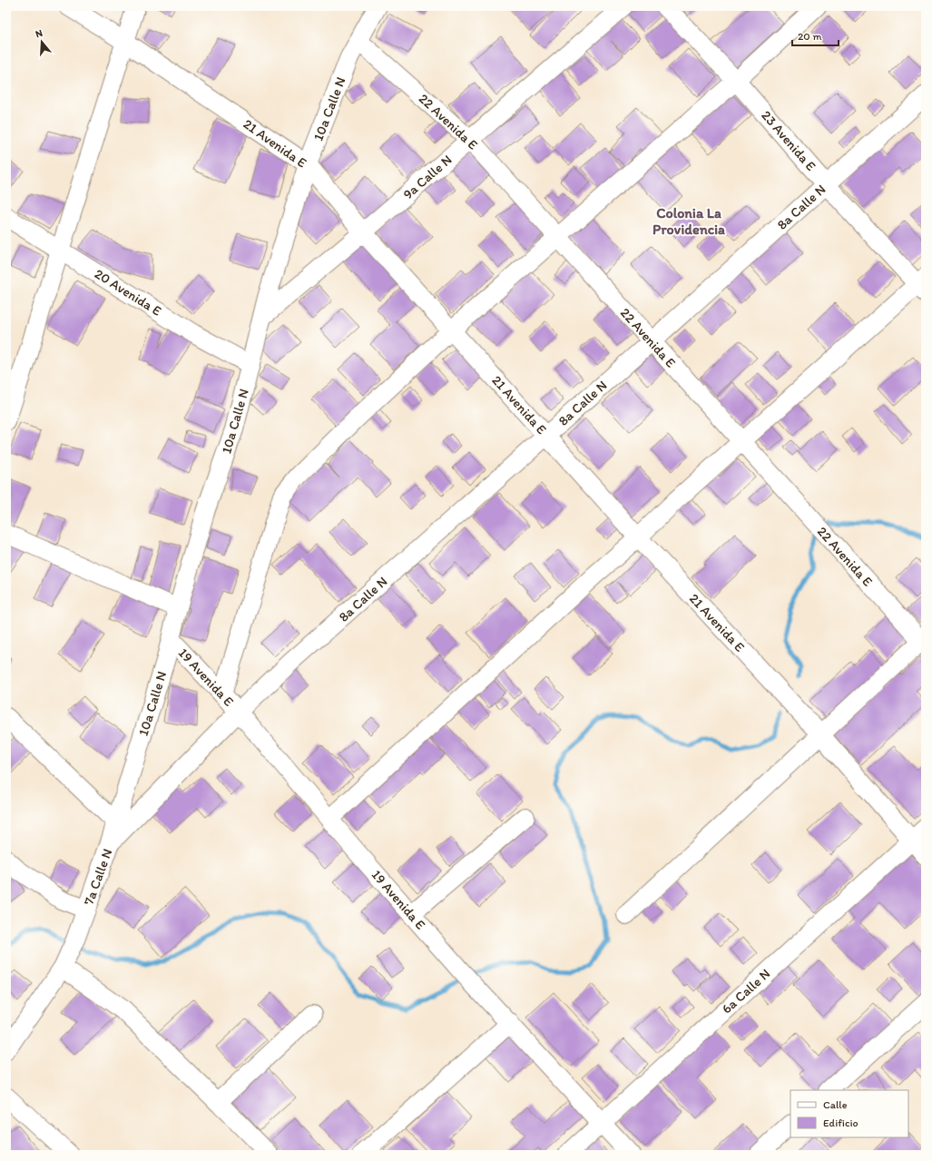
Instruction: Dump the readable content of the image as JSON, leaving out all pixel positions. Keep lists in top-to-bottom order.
{
  "streets": {
    "street": [
      "10a Calle N",
      "22 Avenida E",
      "23 Avenida E",
      "21 Avenida E",
      "9a Calle N",
      "8a Calle N",
      "20 Avenida E",
      "19 Avenida E",
      "7a Calle N",
      "6a Calle N"
    ]
  },
  "crossings": [
    ["10a Calle N", "22 Avenida E"],
    ["10a Calle N", "21 Avenida E"],
    ["10a Calle N", "9a Calle N"],
    ["10a Calle N", "20 Avenida E"],
    ["10a Calle N", "19 Avenida E"],
    ["10a Calle N", "7a Calle N"],
    ["22 Avenida E", "9a Calle N"],
    ["22 Avenida E", "8a Calle N"],
    ["23 Avenida E", "8a Calle N"],
    ["21 Avenida E", "9a Calle N"],
    ["21 Avenida E", "8a Calle N"],
    ["21 Avenida E", "6a Calle N"],
    ["8a Calle N", "19 Avenida E"],
    ["8a Calle N", "7a Calle N"],
    ["19 Avenida E", "7a Calle N"],
    ["19 Avenida E", "6a Calle N"]
  ],
  "districts": ["Colonia La Providencia"],
  "legend": ["Calle", "Edificio"],
  "scale_bar": "20 m",
  "north": "top"
}
